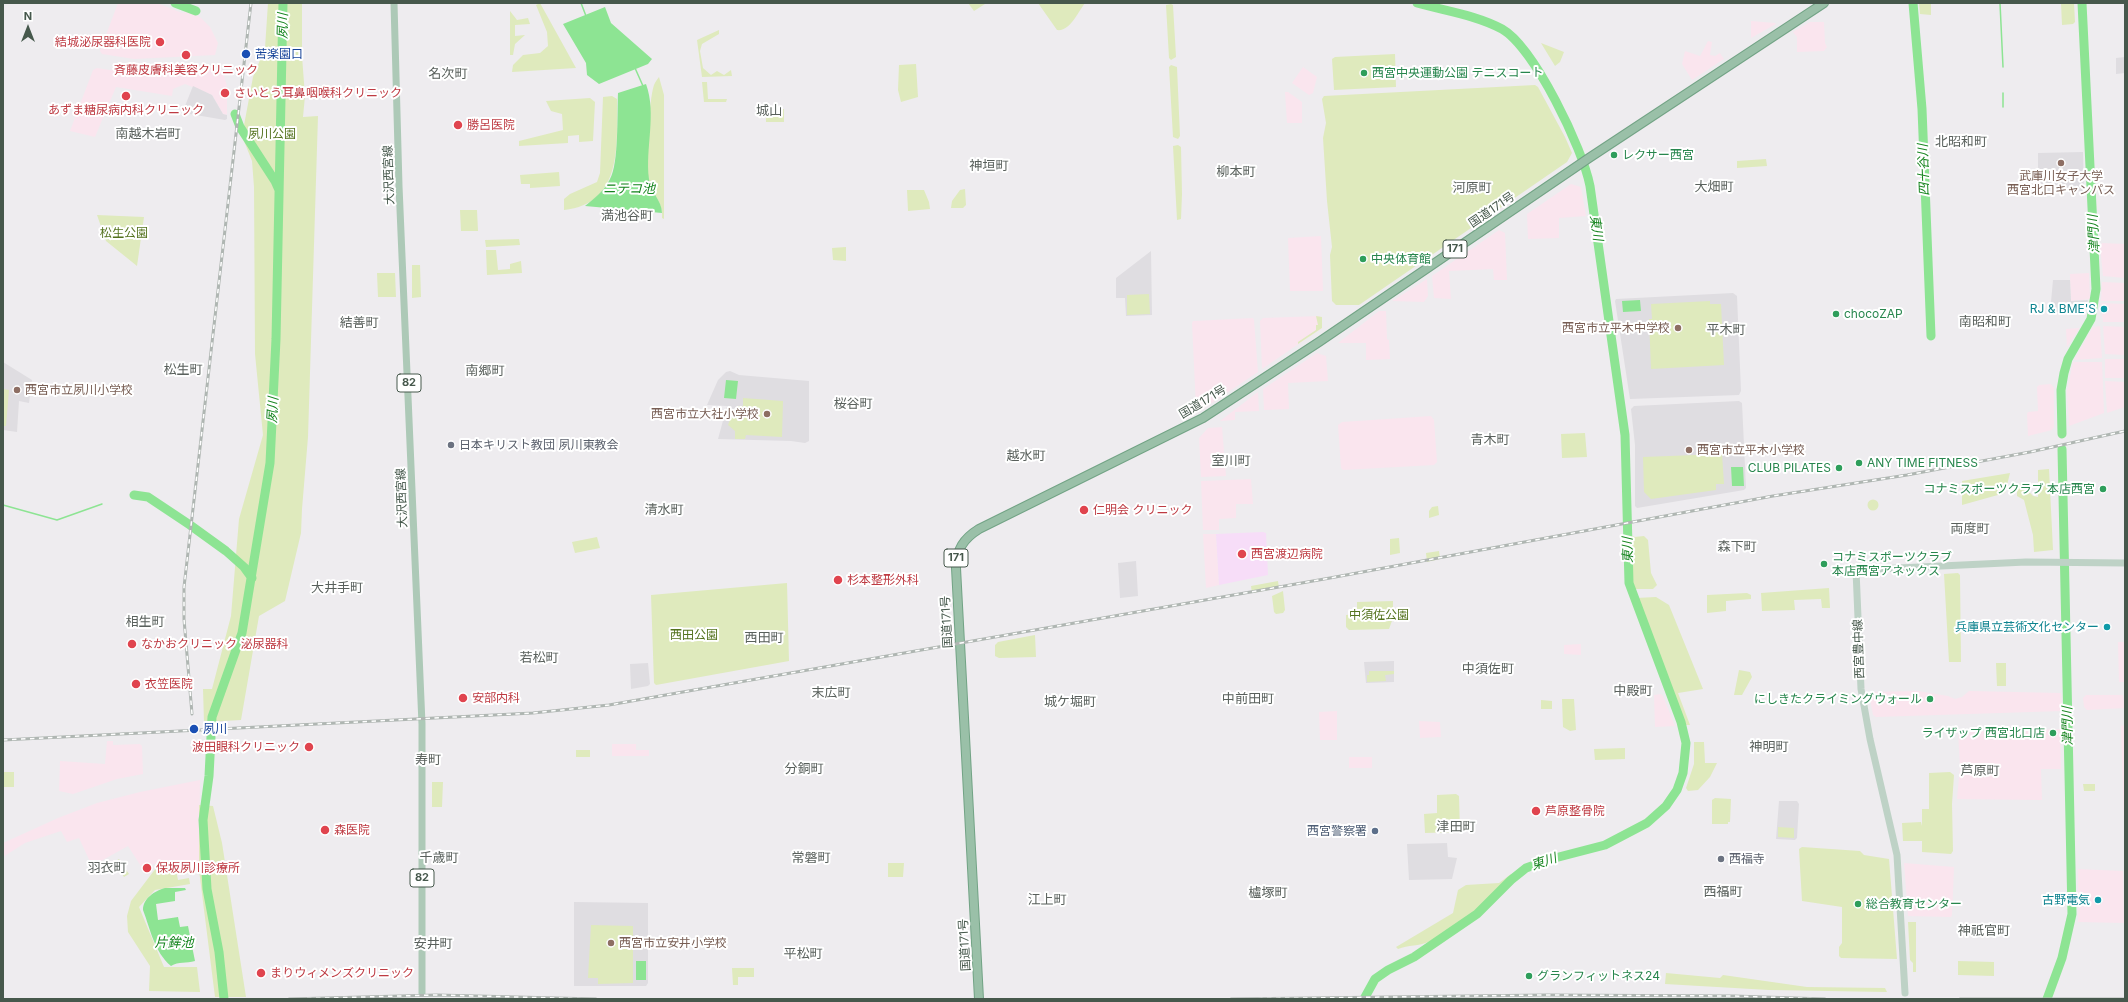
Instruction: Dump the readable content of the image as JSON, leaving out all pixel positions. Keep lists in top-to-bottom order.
{
  "streets": {
    "highway": ["国道171号", "171"],
    "main road": ["大沢西宮線", "82", "西宮豊中線"]
  },
  "districts": [
    "名次町",
    "城山",
    "南越木岩町",
    "北昭和町",
    "神垣町",
    "柳本町",
    "大畑町",
    "河原町",
    "満池谷町",
    "南昭和町",
    "結善町",
    "平木町",
    "松生町",
    "南郷町",
    "桜谷町",
    "青木町",
    "越水町",
    "室川町",
    "清水町",
    "両度町",
    "森下町",
    "大井手町",
    "相生町",
    "西田町",
    "若松町",
    "中須佐町",
    "中殿町",
    "末広町",
    "中前田町",
    "城ケ堀町",
    "神明町",
    "寿町",
    "分銅町",
    "芦原町",
    "津田町",
    "千歳町",
    "常磐町",
    "羽衣町",
    "西福町",
    "櫨塚町",
    "江上町",
    "神祇官町",
    "安井町",
    "平松町"
  ],
  "water": [
    "夙川",
    "四十谷川",
    "ニテコ池",
    "東川",
    "津門川",
    "片鉾池"
  ],
  "parks": [
    "夙川公園",
    "松生公園",
    "中須佐公園",
    "西田公園"
  ],
  "places": [
    "結城泌尿器科医院",
    "苦楽園口",
    "斉藤皮膚科美容クリニック",
    "西宮中央運動公園 テニスコート",
    "さいとう耳鼻咽喉科クリニック",
    "あずま糖尿病内科クリニック",
    "勝呂医院",
    "レクサー西宮",
    "武庫川女子大学 西宮北口キャンパス",
    "中央体育館",
    "RJ & BME'S",
    "chocoZAP",
    "西宮市立平木中学校",
    "西宮市立夙川小学校",
    "西宮市立大社小学校",
    "日本キリスト教団 夙川東教会",
    "西宮市立平木小学校",
    "ANY TIME FITNESS",
    "CLUB PILATES",
    "コナミスポーツクラブ 本店西宮",
    "仁明会 クリニック",
    "西宮渡辺病院",
    "コナミスポーツクラブ 本店西宮アネックス",
    "杉本整形外科",
    "兵庫県立芸術文化センター",
    "なかおクリニック 泌尿器科",
    "衣笠医院",
    "安部内科",
    "にしきたクライミングウォール",
    "夙川",
    "ライザップ 西宮北口店",
    "波田眼科クリニック",
    "芦原整骨院",
    "森医院",
    "西宮警察署",
    "西福寺",
    "保坂夙川診療所",
    "古野電気",
    "総合教育センター",
    "西宮市立安井小学校",
    "まりウィメンズクリニック",
    "グランフィットネス24"
  ],
  "north": "top"
}
